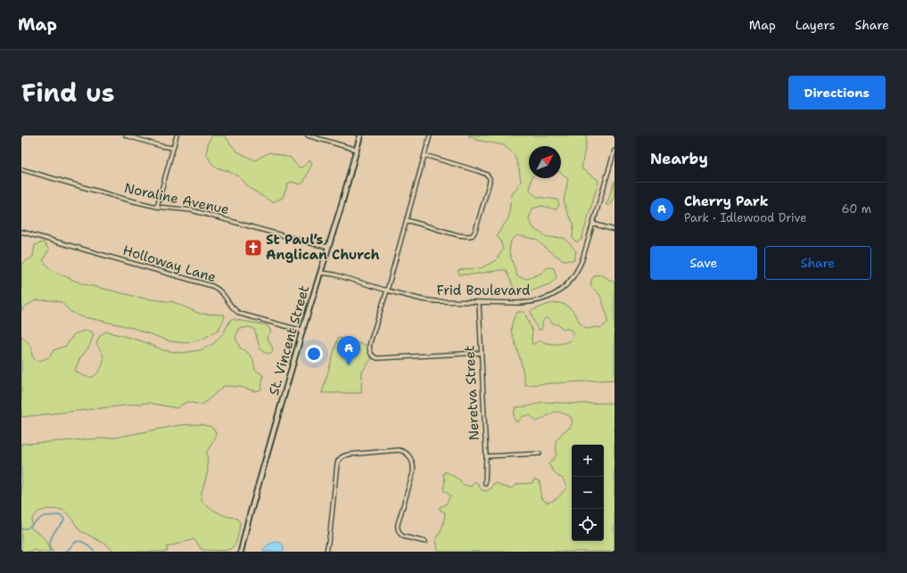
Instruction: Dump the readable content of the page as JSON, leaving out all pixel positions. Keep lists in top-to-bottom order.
{
  "streets": {
    "street": [
      "Noraline Avenue",
      "Holloway Lane",
      "Frid Boulevard",
      "St. Vincent Street",
      "Neretva Street"
    ]
  },
  "crossings": [
    ["Noraline Avenue", "St. Vincent Street"],
    ["Holloway Lane", "St. Vincent Street"],
    ["Frid Boulevard", "St. Vincent Street"],
    ["Frid Boulevard", "Neretva Street"]
  ],
  "places": {
    "church": ["St Paul’s Anglican Church"]
  },
  "north": "top right",
  "page": {
    "header": "Map",
    "nav": ["Map", "Layers", "Share"],
    "title": "Find us",
    "buttons": [
      "Directions",
      ["Save", "Share"]
    ],
    "heading": "Nearby",
    "list": [
      {
        "mark": "A",
        "name": "Cherry Park",
        "note": "Park · Idlewood Drive",
        "value": "60 m"
      }
    ],
    "pins": "A",
    "map_buttons": ["+", "−"]
  }
}
